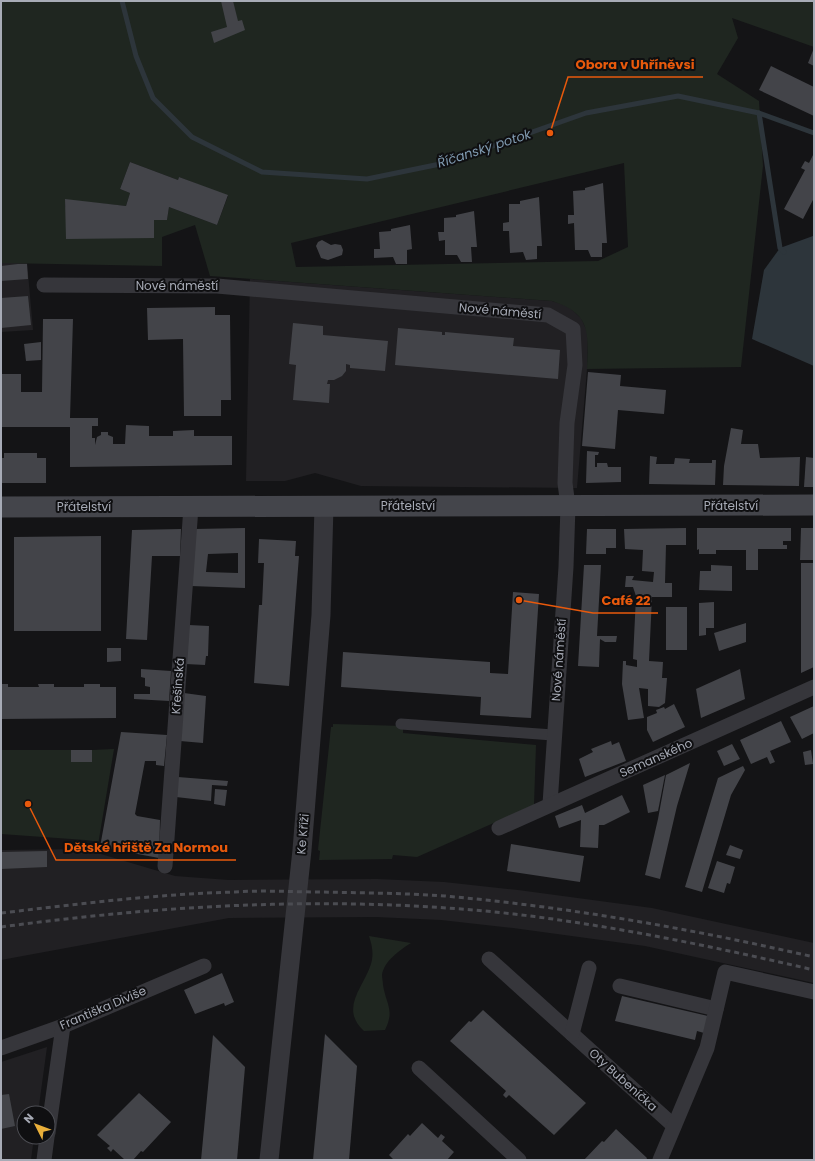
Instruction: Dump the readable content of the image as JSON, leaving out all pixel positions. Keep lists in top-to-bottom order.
{
  "streets": {
    "main road": ["Přátelství"],
    "street": [
      "Nové náměstí",
      "Křešínská",
      "Semanského",
      "Ke Kříži",
      "Františka Diviše",
      "Oty Bubeníčka"
    ]
  },
  "crossings": [
    ["Nové náměstí", "Přátelství"],
    ["Nové náměstí", "Semanského"],
    ["Přátelství", "Křešínská"],
    ["Přátelství", "Ke Kříži"]
  ],
  "water": ["Říčanský potok"],
  "places": ["Obora v Uhříněvsi", "Café 22", "Dětské hřiště Za Normou"],
  "north": "top left"
}
